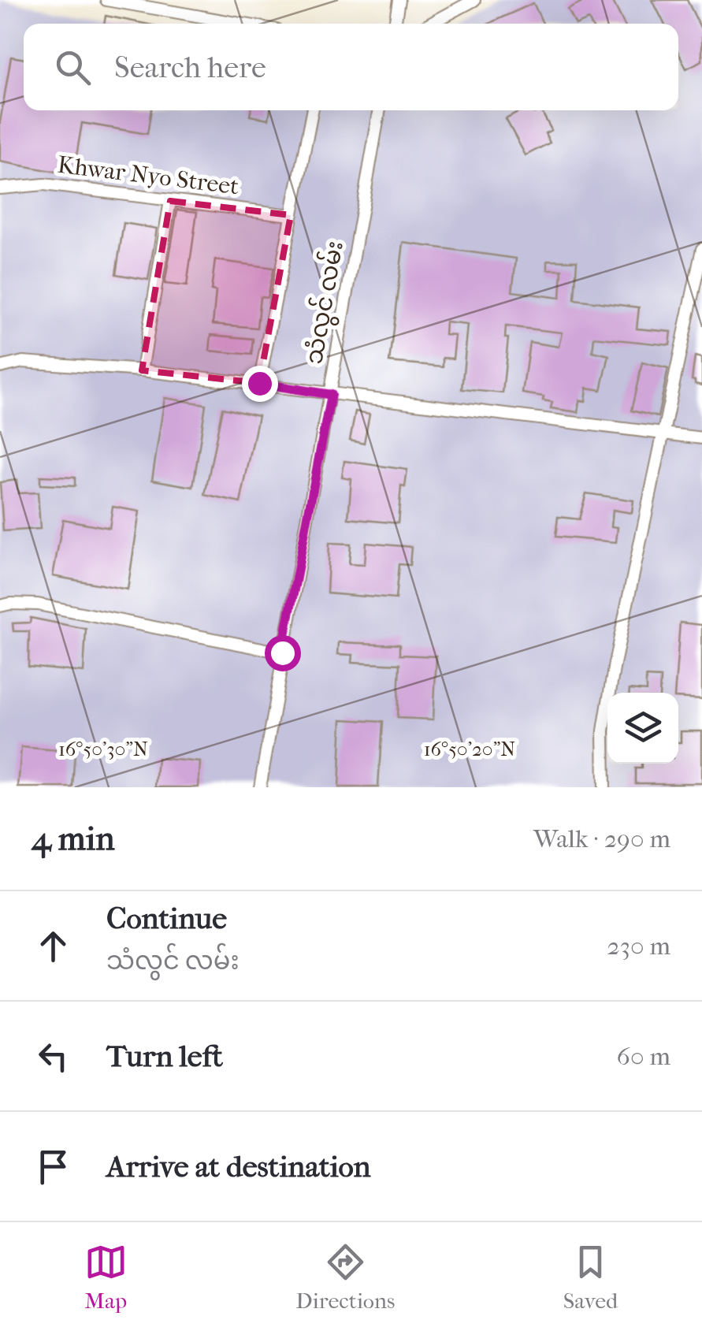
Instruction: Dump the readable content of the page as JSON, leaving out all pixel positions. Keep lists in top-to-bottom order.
{
  "streets": {
    "street": ["Khwar Nyo Street", "သံလွင် လမ်း"]
  },
  "page": {
    "search": "Search here",
    "heading": ["4 min", "Walk · 290 m"],
    "list": [
      ["Continue", "သံလွင် လမ်း", "230 m"],
      ["Turn left", "60 m"],
      "Arrive at destination"
    ],
    "nav": ["Map", "Directions", "Saved"]
  },
  "coordinates": ["16°50'30\"N", "16°50'20\"N"]
}
